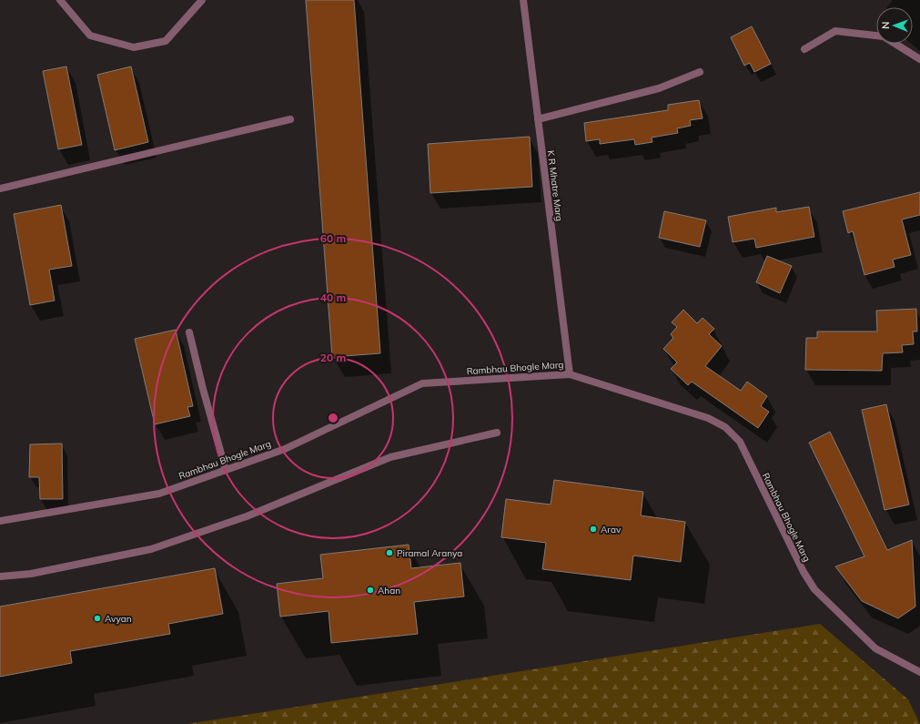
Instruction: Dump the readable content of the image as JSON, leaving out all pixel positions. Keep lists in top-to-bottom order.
{
  "streets": {
    "street": ["K R Mhatre Marg", "Rambhau Bhogle Marg"]
  },
  "crossings": [
    ["K R Mhatre Marg", "Rambhau Bhogle Marg"]
  ],
  "places": [
    "Arav",
    "Piramal Aranya",
    "Ahan",
    "Avyan"
  ],
  "north": "left",
  "rings": ["60 m", "40 m", "20 m"]
}
